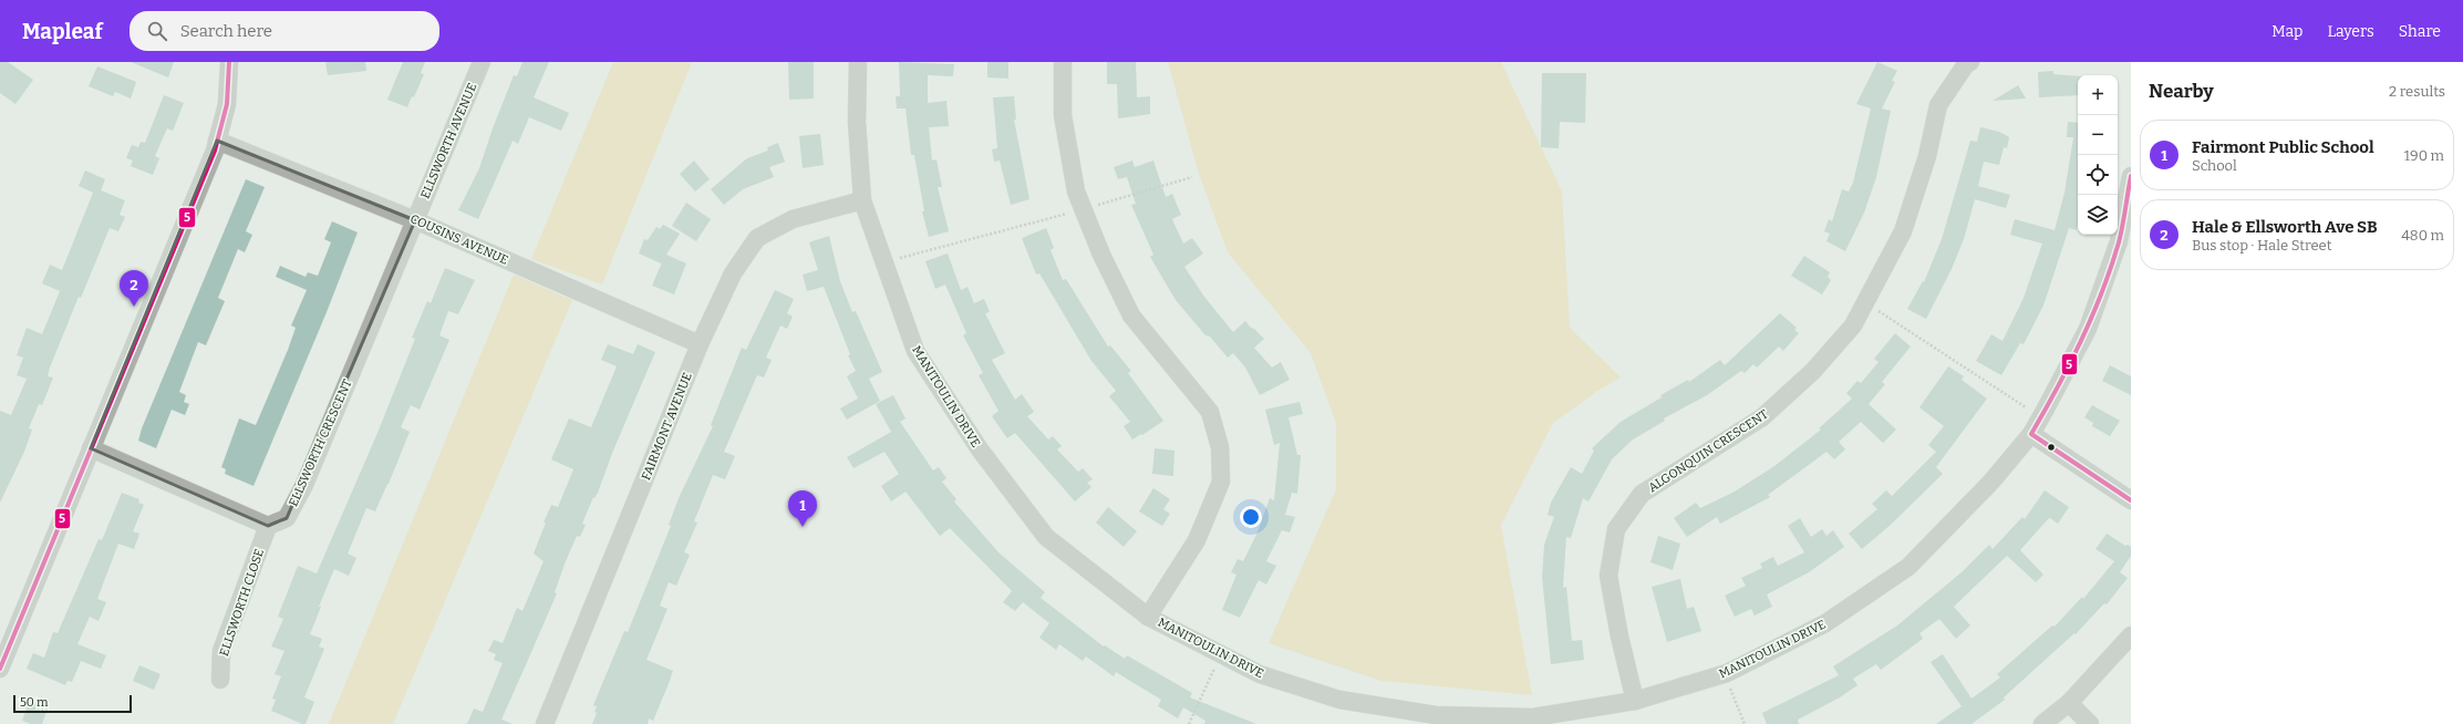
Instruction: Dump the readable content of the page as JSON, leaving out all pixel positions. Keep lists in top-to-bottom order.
{
  "streets": {
    "street": [
      "ELLSWORTH AVENUE",
      "COUSINS AVENUE",
      "MANITOULIN DRIVE",
      "FAIRMONT AVENUE",
      "ELLSWORTH CRESCENT",
      "ALGONQUIN CRESCENT",
      "ELLSWORTH CLOSE"
    ]
  },
  "crossings": [
    ["ELLSWORTH AVENUE", "COUSINS AVENUE"],
    ["ELLSWORTH AVENUE", "ELLSWORTH CRESCENT"],
    ["COUSINS AVENUE", "FAIRMONT AVENUE"],
    ["COUSINS AVENUE", "ELLSWORTH CRESCENT"],
    ["MANITOULIN DRIVE", "FAIRMONT AVENUE"],
    ["MANITOULIN DRIVE", "ALGONQUIN CRESCENT"],
    ["ELLSWORTH CRESCENT", "ELLSWORTH CLOSE"]
  ],
  "lines": ["transit line 5"],
  "scale_bar": "50 m",
  "page": {
    "header": "Mapleaf",
    "search": "Search here",
    "nav": ["Map", "Layers", "Share"],
    "heading": ["Nearby", "2 results"],
    "map_buttons": ["+", "−"],
    "list": [
      {
        "mark": "1",
        "name": "Fairmont Public School",
        "note": "School",
        "value": "190 m"
      },
      {
        "mark": "2",
        "name": "Hale & Ellsworth Ave SB",
        "note": "Bus stop · Hale Street",
        "value": "480 m"
      }
    ],
    "pins": ["2", "1"],
    "scale": "50 m"
  }
}
